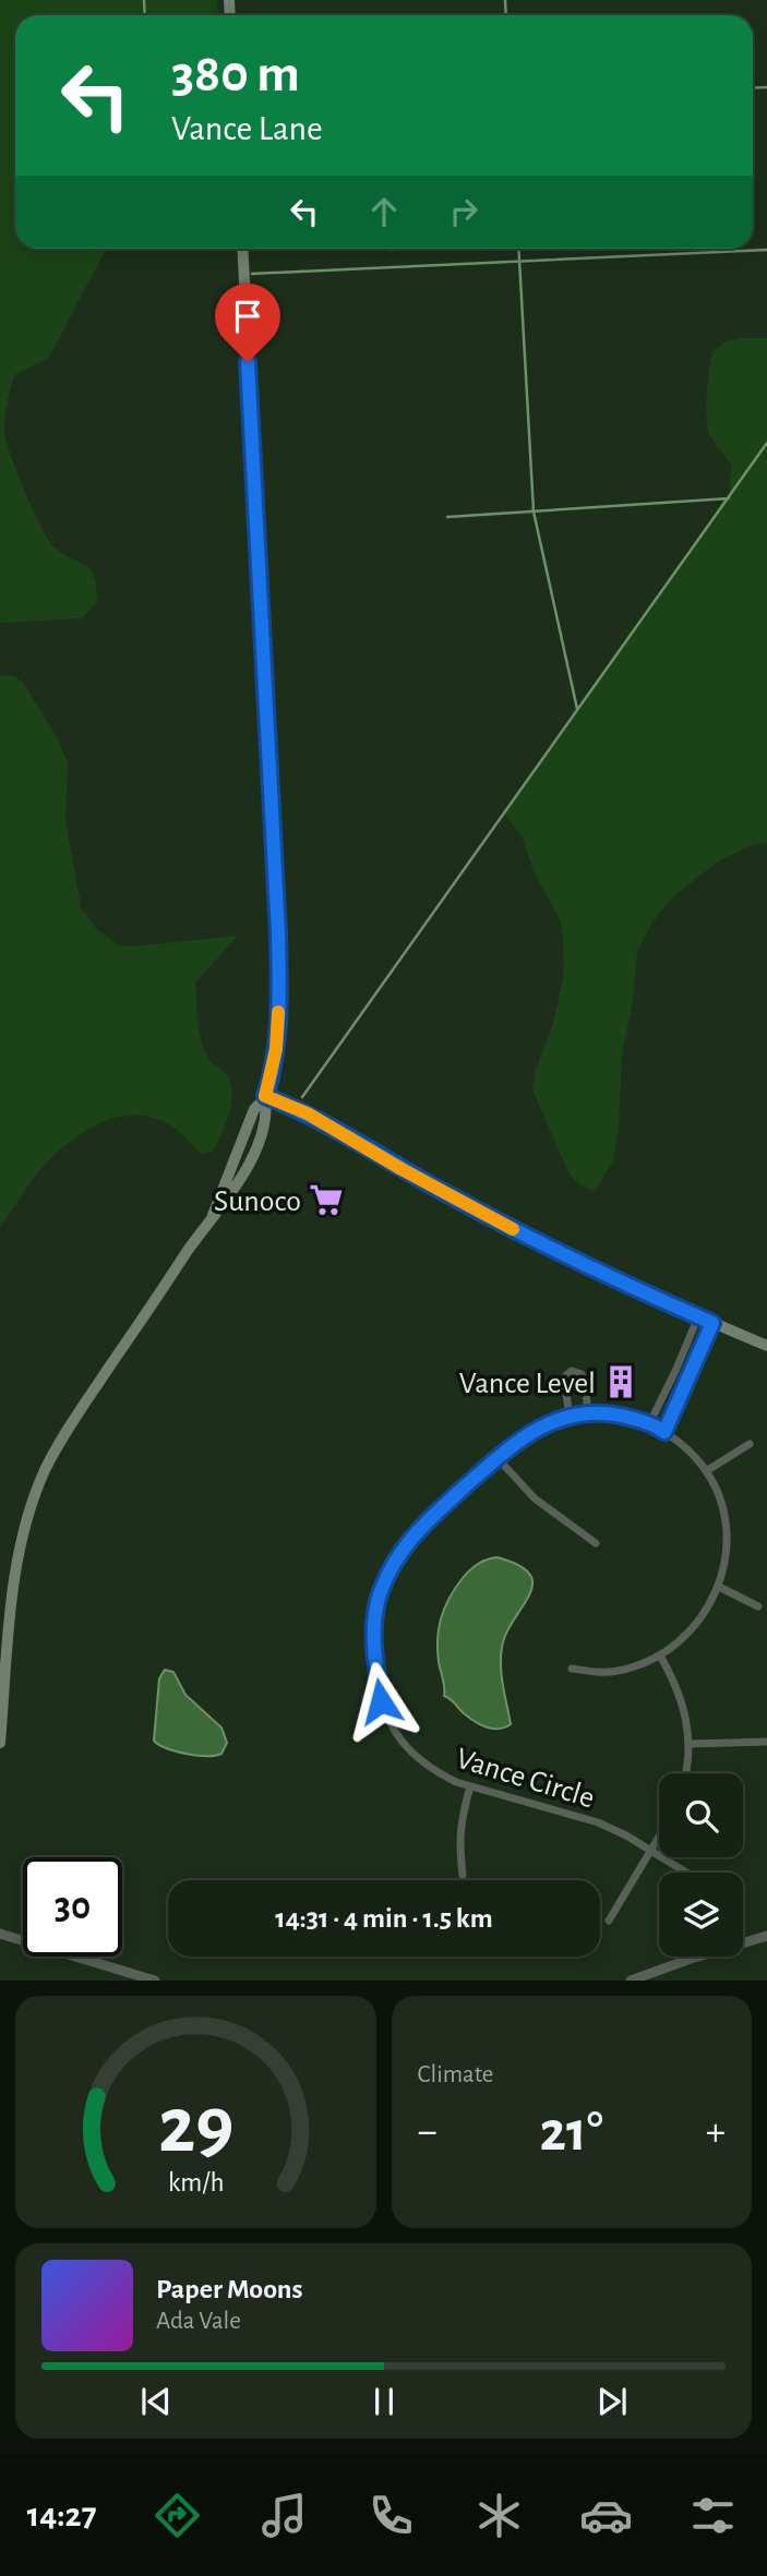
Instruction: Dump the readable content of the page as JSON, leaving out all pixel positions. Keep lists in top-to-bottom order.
{
  "streets": {
    "street": ["Vance Circle"]
  },
  "places": {
    "supermarket": ["Sunoco"],
    "building": ["Vance Level"]
  },
  "page": {
    "turn": ["380 m", "Vance Lane"],
    "limit": "30",
    "trip": "14:31 · 4 min · 1.5 km",
    "tile": "Climate",
    "heat": ["−", "21°", "+"],
    "song": ["Paper Moons", "Ada Vale"],
    "tabs": "14:27",
    "gauge": ["29", "km/h"]
  }
}
